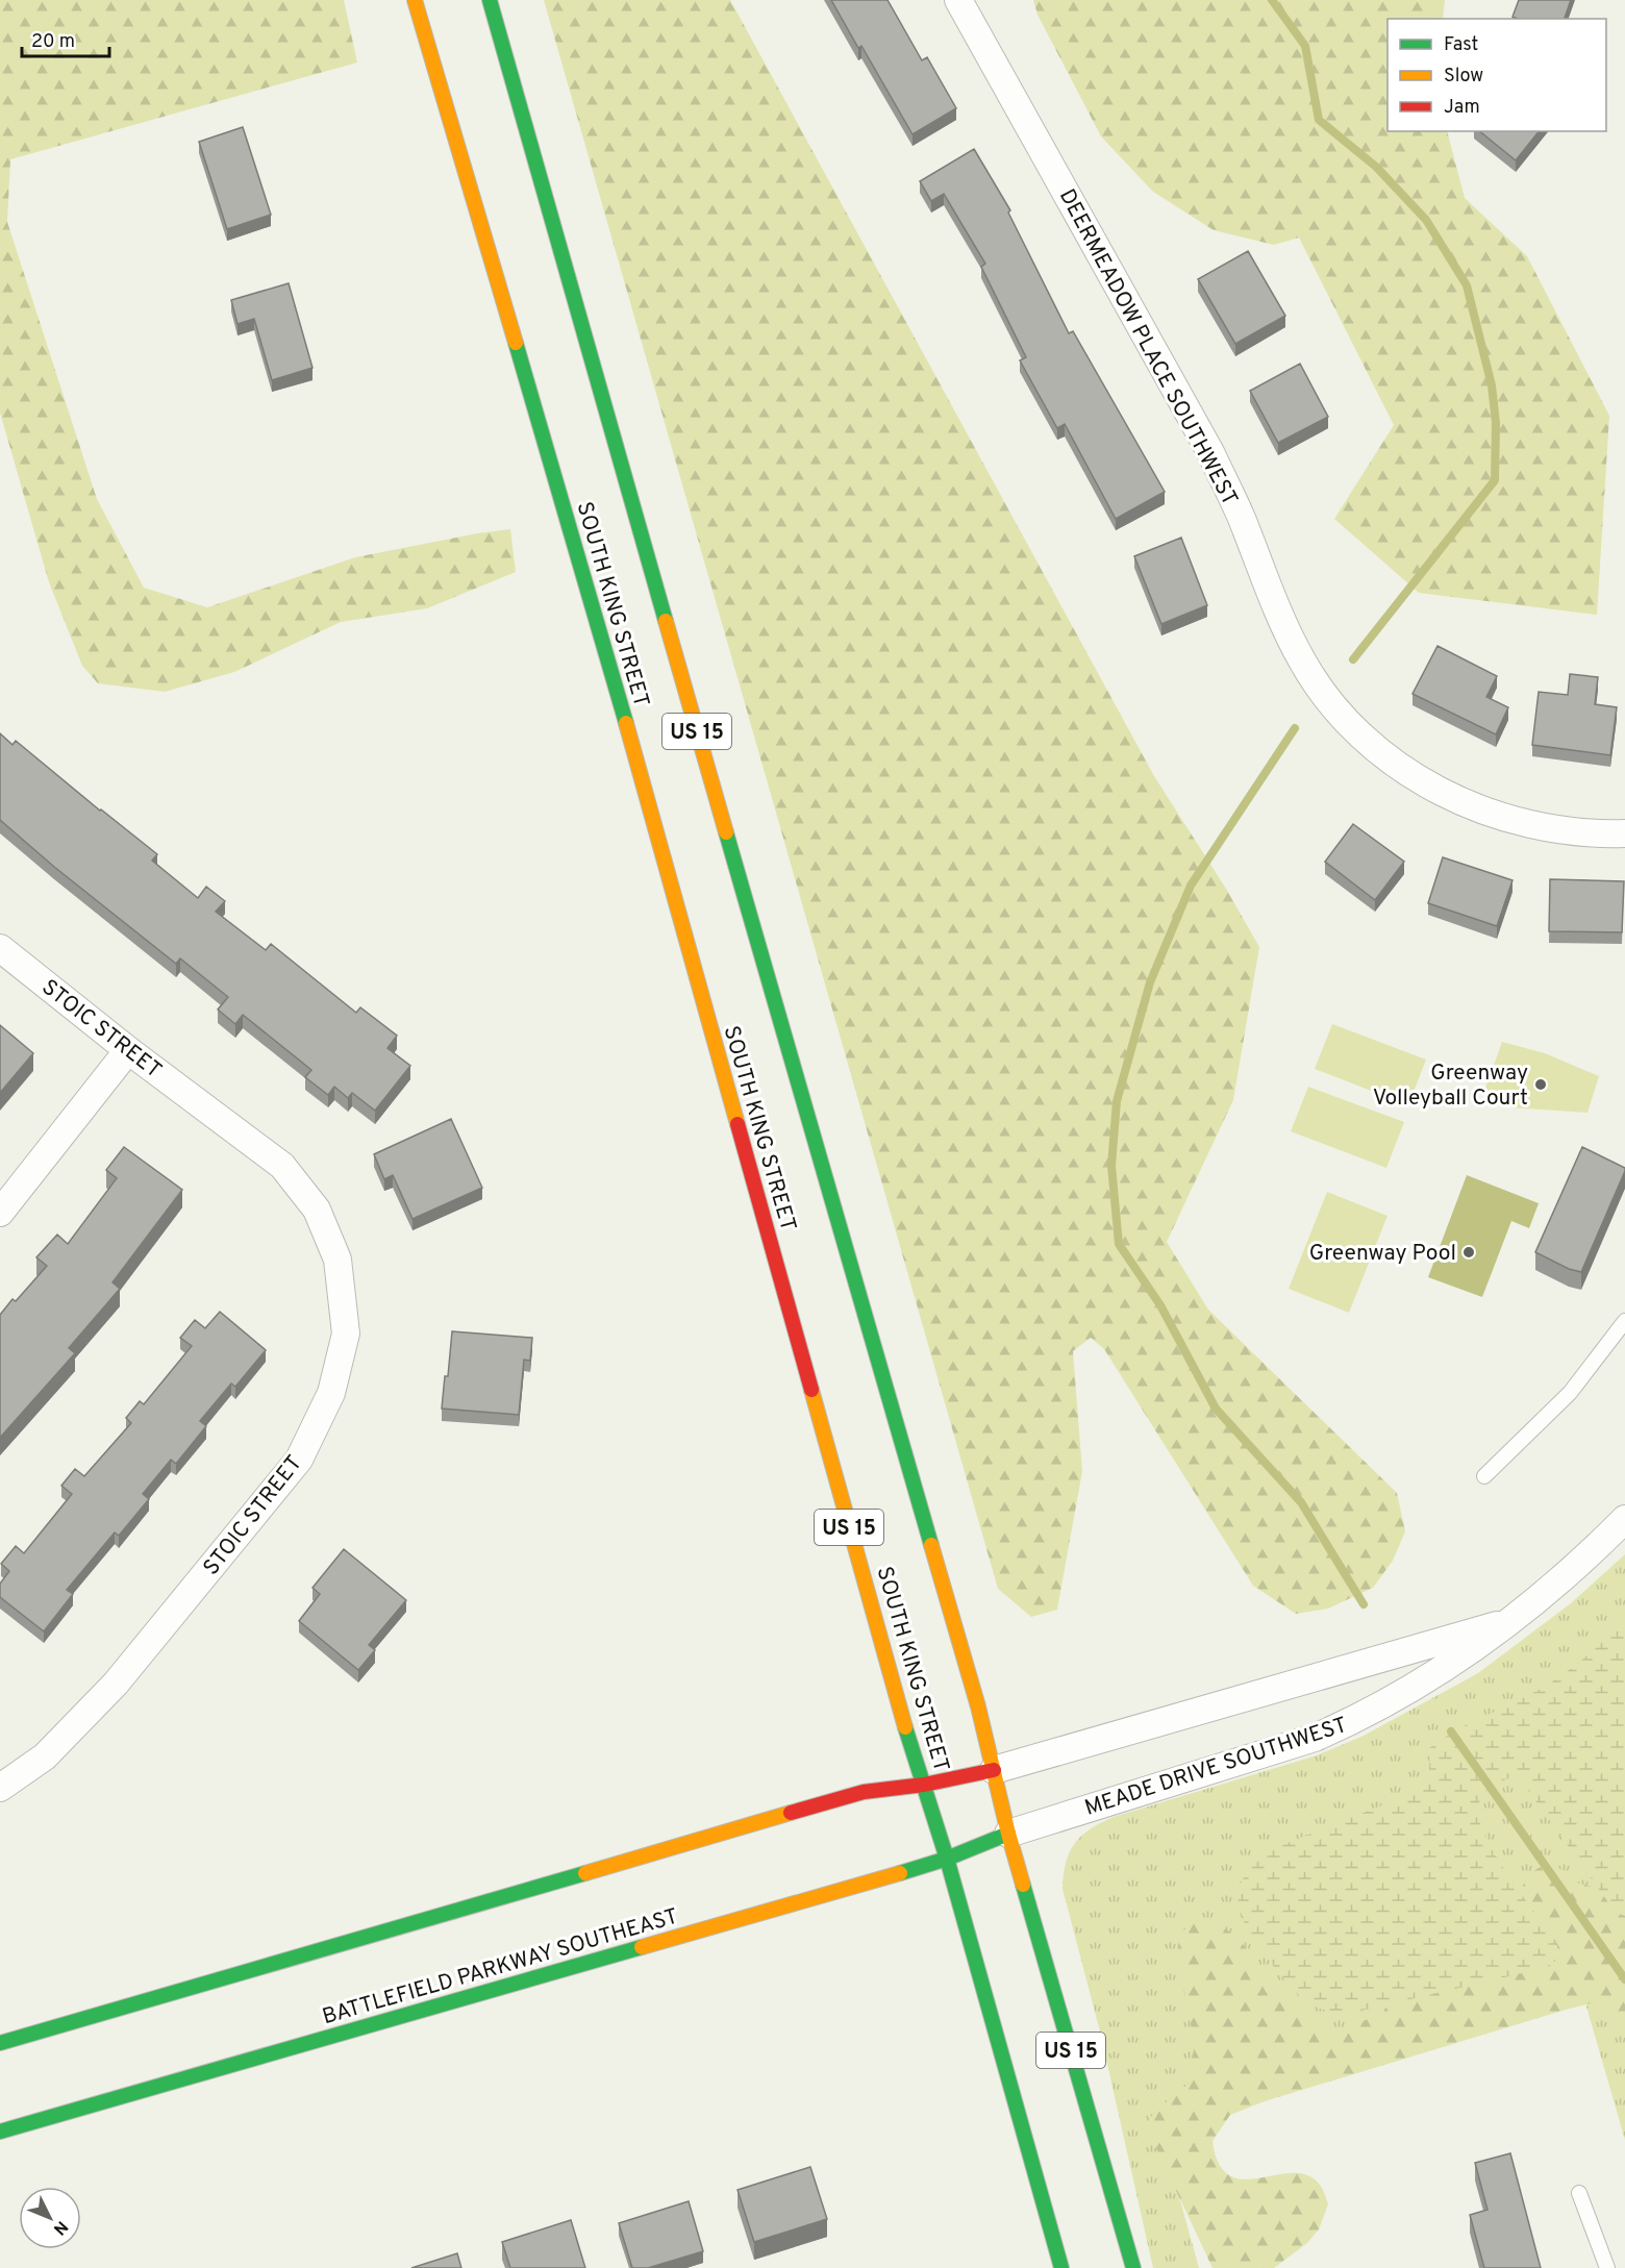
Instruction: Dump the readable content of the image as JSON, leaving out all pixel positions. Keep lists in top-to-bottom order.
{
  "streets": {
    "main road": ["SOUTH KING STREET", "US 15", "BATTLEFIELD PARKWAY SOUTHEAST"],
    "street": ["DEERMEADOW PLACE SOUTHWEST", "STOIC STREET", "MEADE DRIVE SOUTHWEST"]
  },
  "crossings": [
    ["SOUTH KING STREET", "MEADE DRIVE SOUTHWEST"],
    ["SOUTH KING STREET", "BATTLEFIELD PARKWAY SOUTHEAST"],
    ["MEADE DRIVE SOUTHWEST", "BATTLEFIELD PARKWAY SOUTHEAST"]
  ],
  "places": ["Greenway Volleyball Court", "Greenway Pool"],
  "legend": ["Fast", "Slow", "Jam"],
  "scale_bar": "20 m",
  "north": "bottom right"
}
